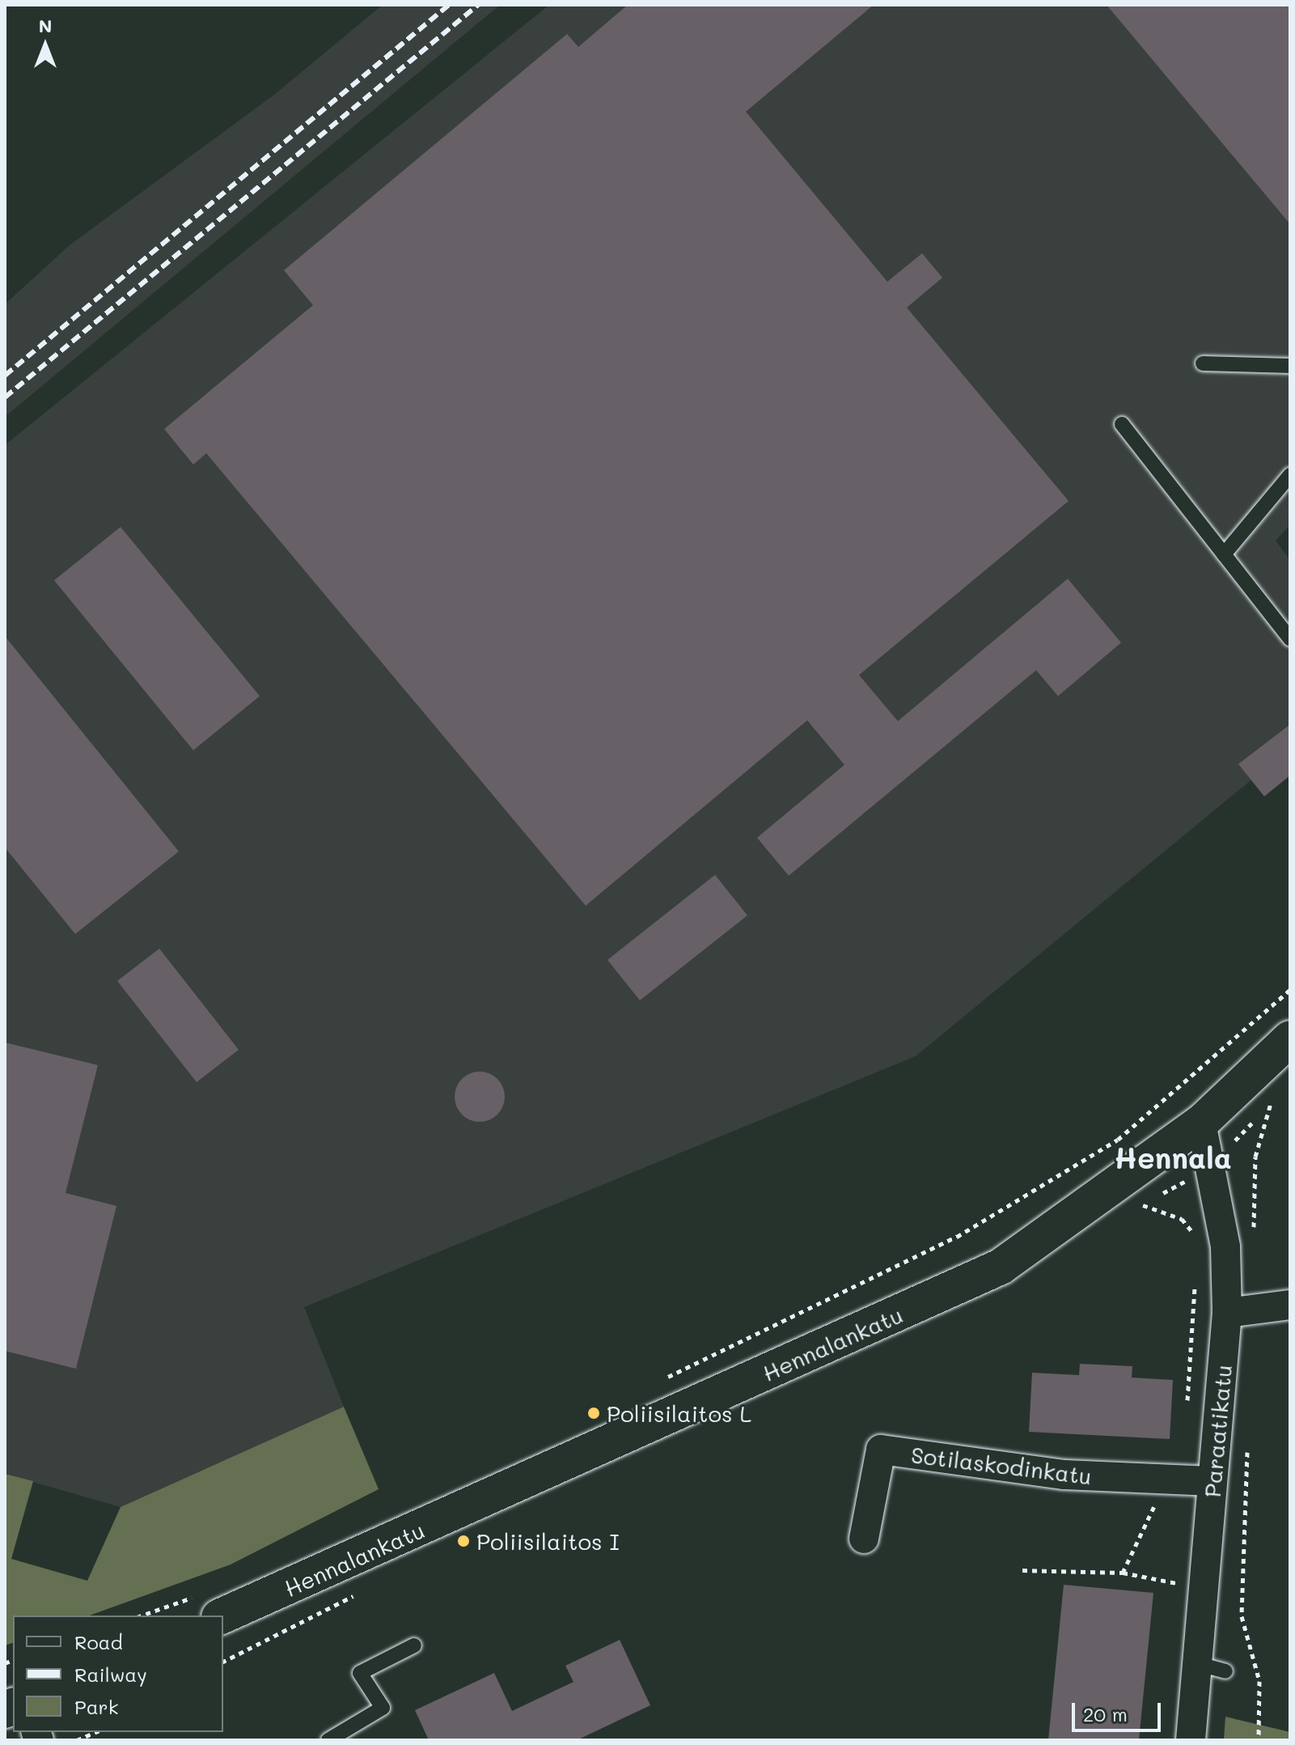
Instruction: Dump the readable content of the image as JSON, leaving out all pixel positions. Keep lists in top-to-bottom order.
{
  "streets": {
    "street": ["Hennalankatu", "Paraatikatu", "Sotilaskodinkatu"]
  },
  "crossings": [
    ["Hennalankatu", "Paraatikatu"],
    ["Paraatikatu", "Sotilaskodinkatu"]
  ],
  "districts": ["Hennala"],
  "places": ["Poliisilaitos L", "Poliisilaitos I"],
  "legend": ["Road", "Railway", "Park"],
  "scale_bar": "20 m",
  "north": "top"
}
